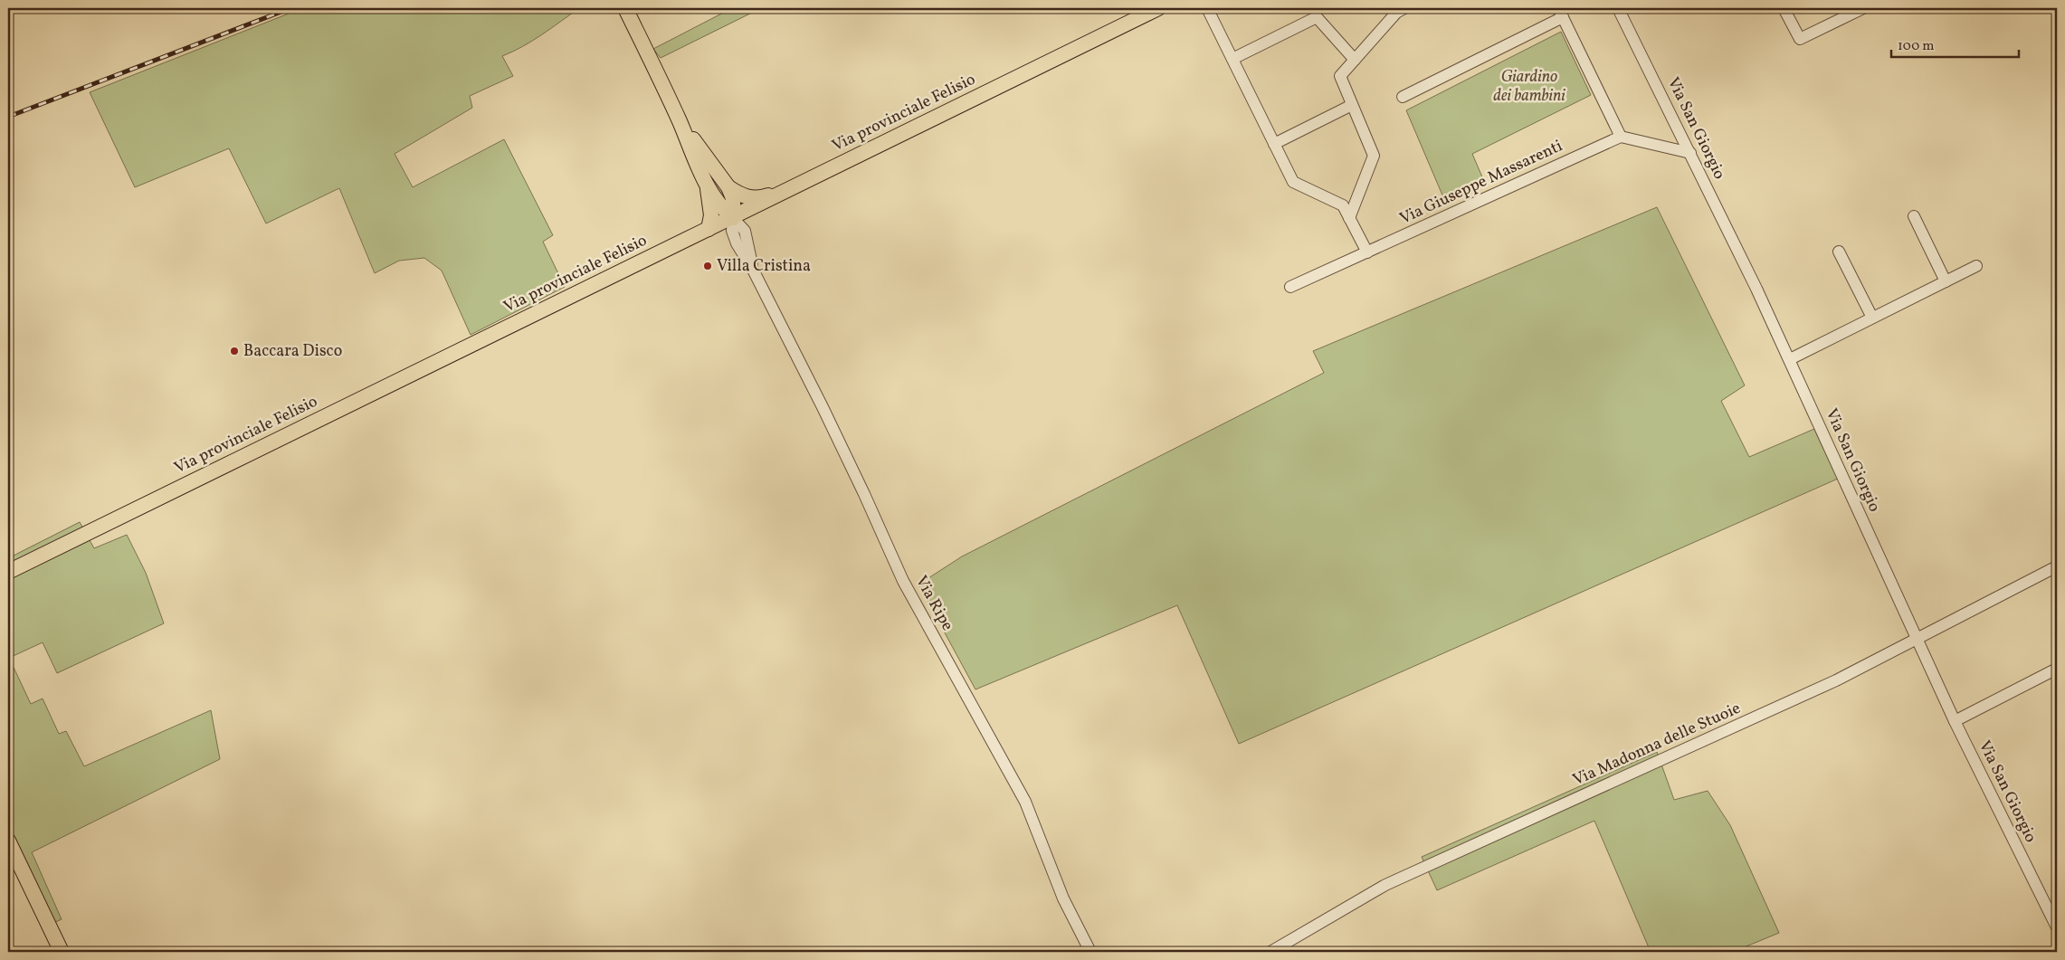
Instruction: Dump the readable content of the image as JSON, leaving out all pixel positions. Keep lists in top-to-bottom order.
{
  "streets": {
    "main road": ["Via provinciale Felisio"],
    "street": [
      "Via San Giorgio",
      "Via Giuseppe Massarenti",
      "Via Ripe",
      "Via Madonna delle Stuoie"
    ]
  },
  "crossings": [
    ["Via provinciale Felisio", "Via Ripe"],
    ["Via San Giorgio", "Via Madonna delle Stuoie"]
  ],
  "parks": ["Giardino dei bambini"],
  "places": ["Villa Cristina", "Baccara Disco"],
  "scale_bar": "100 m"
}
